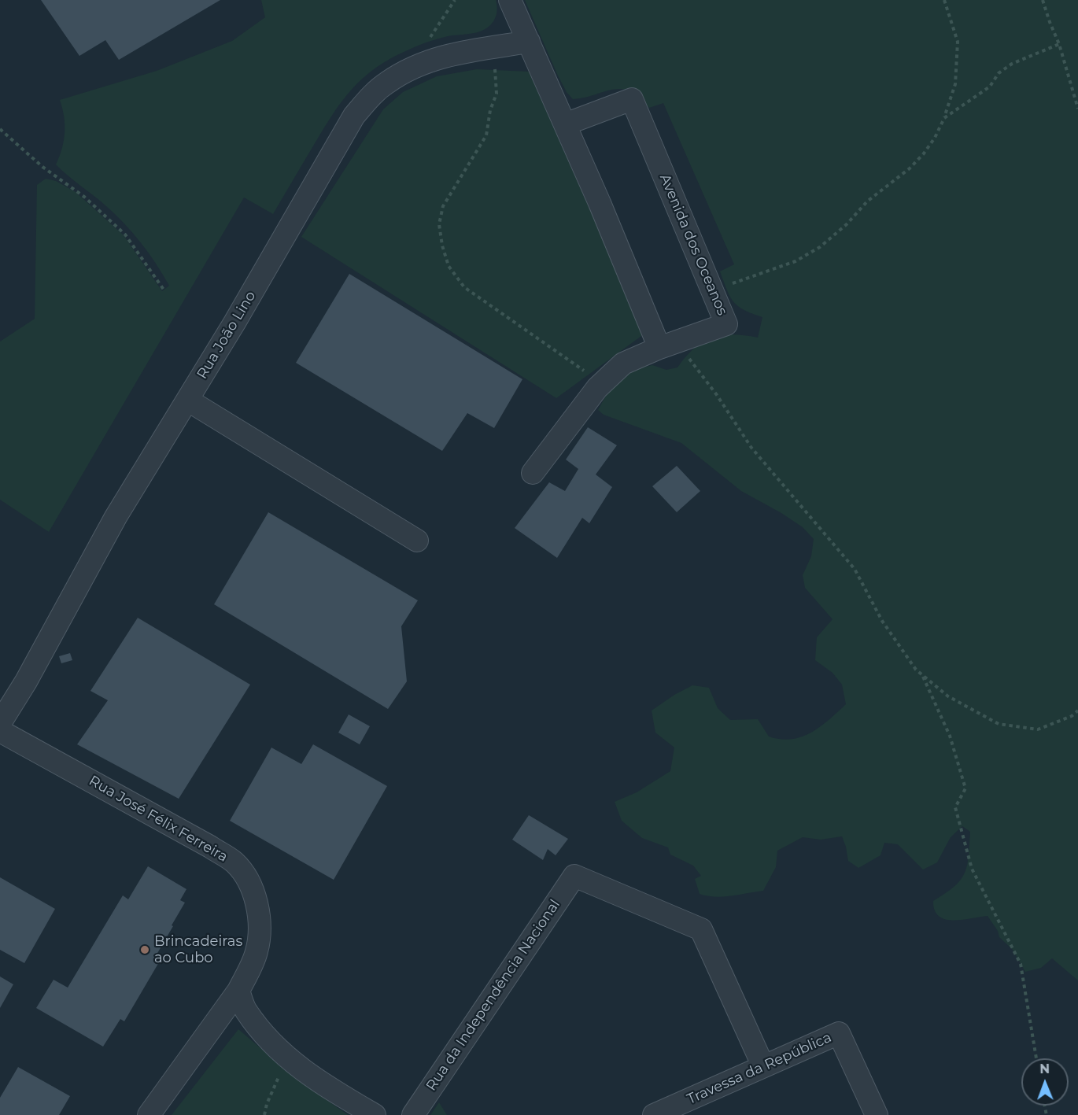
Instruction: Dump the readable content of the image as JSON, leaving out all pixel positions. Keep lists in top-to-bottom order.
{
  "streets": {
    "street": [
      "Avenida dos Oceanos",
      "Rua João Lino",
      "Rua José Félix Ferreira",
      "Rua da Independência Nacional",
      "Travessa da República"
    ]
  },
  "crossings": [
    ["Rua da Independência Nacional", "Travessa da República"]
  ],
  "places": ["Brincadeiras ao Cubo"],
  "north": "top"
}
